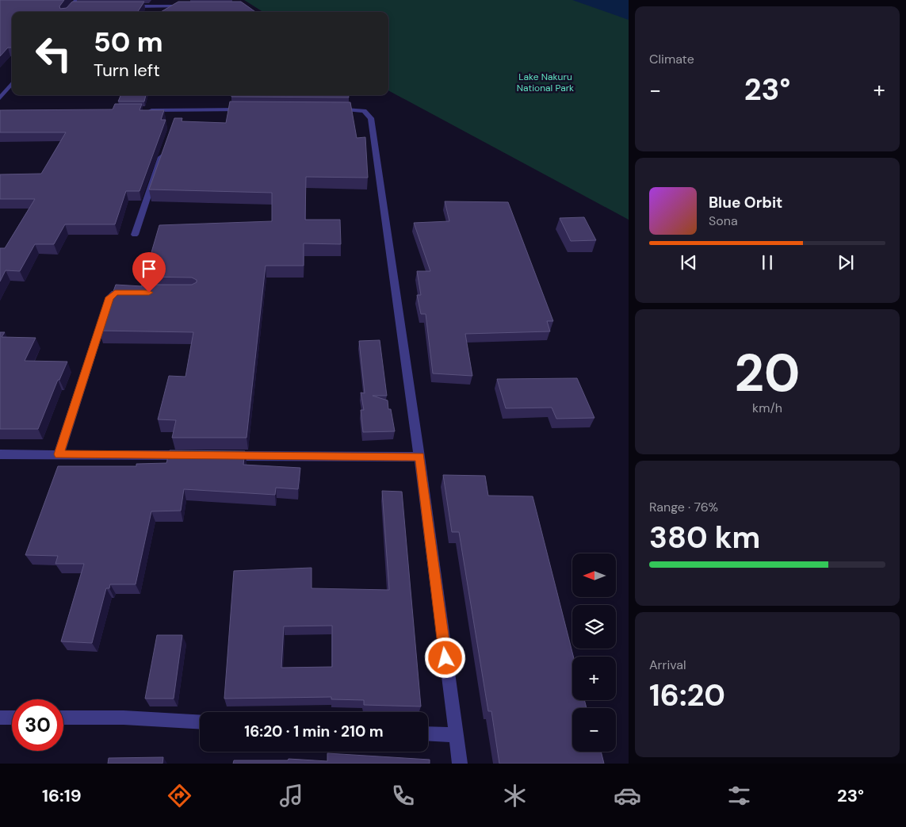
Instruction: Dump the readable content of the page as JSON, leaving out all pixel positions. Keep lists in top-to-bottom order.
{
  "parks": ["Lake Nakuru National Park"],
  "north": "left",
  "page": {
    "tile": [
      "Climate",
      ["20", "km/h"],
      ["Range · 76%", "380 km"],
      ["Arrival", "16:20"]
    ],
    "turn": ["50 m", "Turn left"],
    "heat": ["−", "23°", "+"],
    "song": ["Blue Orbit", "Sona"],
    "map_buttons": ["+", "−"],
    "limit": "30",
    "trip": "16:20 · 1 min · 210 m",
    "tabs": ["16:19", "23°"]
  }
}
